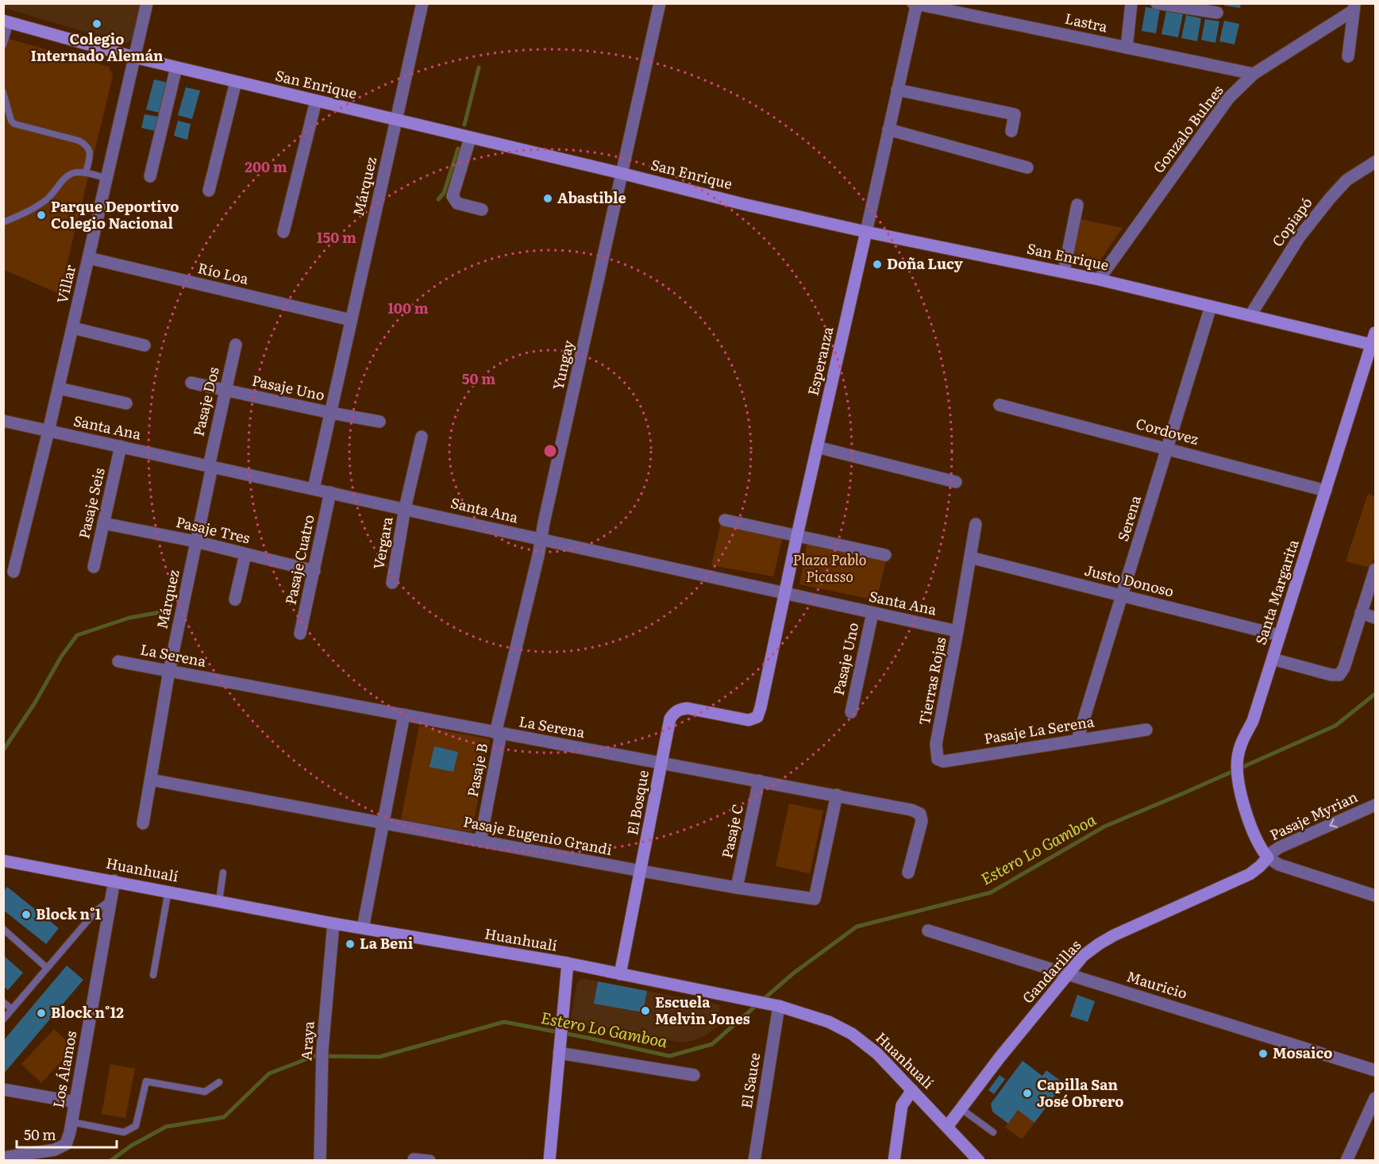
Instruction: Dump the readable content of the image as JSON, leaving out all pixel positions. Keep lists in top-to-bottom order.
{
  "streets": {
    "street": [
      "Lastra",
      "San Enrique",
      "Gonzalo Bulnes",
      "Márquez",
      "Copiapó",
      "Río Loa",
      "Villar",
      "Esperanza",
      "Yungay",
      "Pasaje Uno",
      "Pasaje Dos",
      "Santa Ana",
      "Cordovez",
      "Pasaje Seis",
      "Serena",
      "Pasaje Tres",
      "Vergara",
      "Pasaje Cuatro",
      "Justo Donoso",
      "Santa Margarita",
      "La Serena",
      "Tierras Rojas",
      "Pasaje La Serena",
      "Pasaje B",
      "El Bosque",
      "Pasaje Myrian",
      "Pasaje C",
      "Pasaje Eugenio Grandi",
      "Huanhualí",
      "Gandarillas",
      "Mauricio",
      "Araya",
      "Los Álamos",
      "El Sauce"
    ]
  },
  "crossings": [
    ["Lastra", "Gonzalo Bulnes"],
    ["Lastra", "Esperanza"],
    ["San Enrique", "Gonzalo Bulnes"],
    ["San Enrique", "Márquez"],
    ["San Enrique", "Copiapó"],
    ["San Enrique", "Villar"],
    ["San Enrique", "Esperanza"],
    ["San Enrique", "Yungay"],
    ["San Enrique", "Serena"],
    ["San Enrique", "Santa Margarita"],
    ["Márquez", "Río Loa"],
    ["Márquez", "Pasaje Uno"],
    ["Márquez", "Pasaje Dos"],
    ["Márquez", "Santa Ana"],
    ["Márquez", "Pasaje Tres"],
    ["Márquez", "La Serena"],
    ["Márquez", "Pasaje Eugenio Grandi"],
    ["Río Loa", "Villar"],
    ["Villar", "Santa Ana"],
    ["Esperanza", "Santa Ana"],
    ["Esperanza", "El Bosque"],
    ["Yungay", "Santa Ana"],
    ["Yungay", "La Serena"],
    ["Yungay", "Pasaje B"],
    ["Pasaje Uno", "Pasaje Dos"],
    ["Pasaje Uno", "Santa Ana"],
    ["Pasaje Dos", "Santa Ana"],
    ["Santa Ana", "Pasaje Seis"],
    ["Santa Ana", "Vergara"],
    ["Santa Ana", "Pasaje Cuatro"],
    ["Santa Ana", "Tierras Rojas"],
    ["Cordovez", "Serena"],
    ["Cordovez", "Santa Margarita"],
    ["Pasaje Seis", "Pasaje Tres"],
    ["Serena", "Justo Donoso"],
    ["Serena", "Pasaje La Serena"],
    ["Pasaje Tres", "Pasaje Cuatro"],
    ["Justo Donoso", "Santa Margarita"],
    ["Justo Donoso", "Tierras Rojas"],
    ["Santa Margarita", "Pasaje Myrian"],
    ["Santa Margarita", "Gandarillas"],
    ["La Serena", "Pasaje B"],
    ["La Serena", "El Bosque"],
    ["La Serena", "Pasaje C"],
    ["La Serena", "Pasaje Eugenio Grandi"],
    ["Tierras Rojas", "Pasaje La Serena"],
    ["Pasaje B", "Pasaje Eugenio Grandi"],
    ["El Bosque", "Pasaje Eugenio Grandi"],
    ["El Bosque", "Huanhualí"],
    ["Pasaje Myrian", "Gandarillas"],
    ["Pasaje C", "Pasaje Eugenio Grandi"],
    ["Huanhualí", "Gandarillas"],
    ["Huanhualí", "Araya"],
    ["Huanhualí", "Los Álamos"],
    ["Huanhualí", "El Sauce"],
    ["Gandarillas", "Mauricio"]
  ],
  "one_way": ["Pasaje Myrian"],
  "water": ["Estero Lo Gamboa"],
  "parks": ["Plaza Pablo Picasso"],
  "places": [
    "Colegio Internado Alemán",
    "Abastible",
    "Parque Deportivo Colegio Nacional",
    "Doña Lucy",
    "Block n°1",
    "La Beni",
    "Escuela Melvin Jones",
    "Block n°12",
    "Mosaico",
    "Capilla San José Obrero"
  ],
  "scale_bar": "50 m",
  "rings": [
    "200 m",
    "150 m",
    "100 m",
    "50 m"
  ]
}
